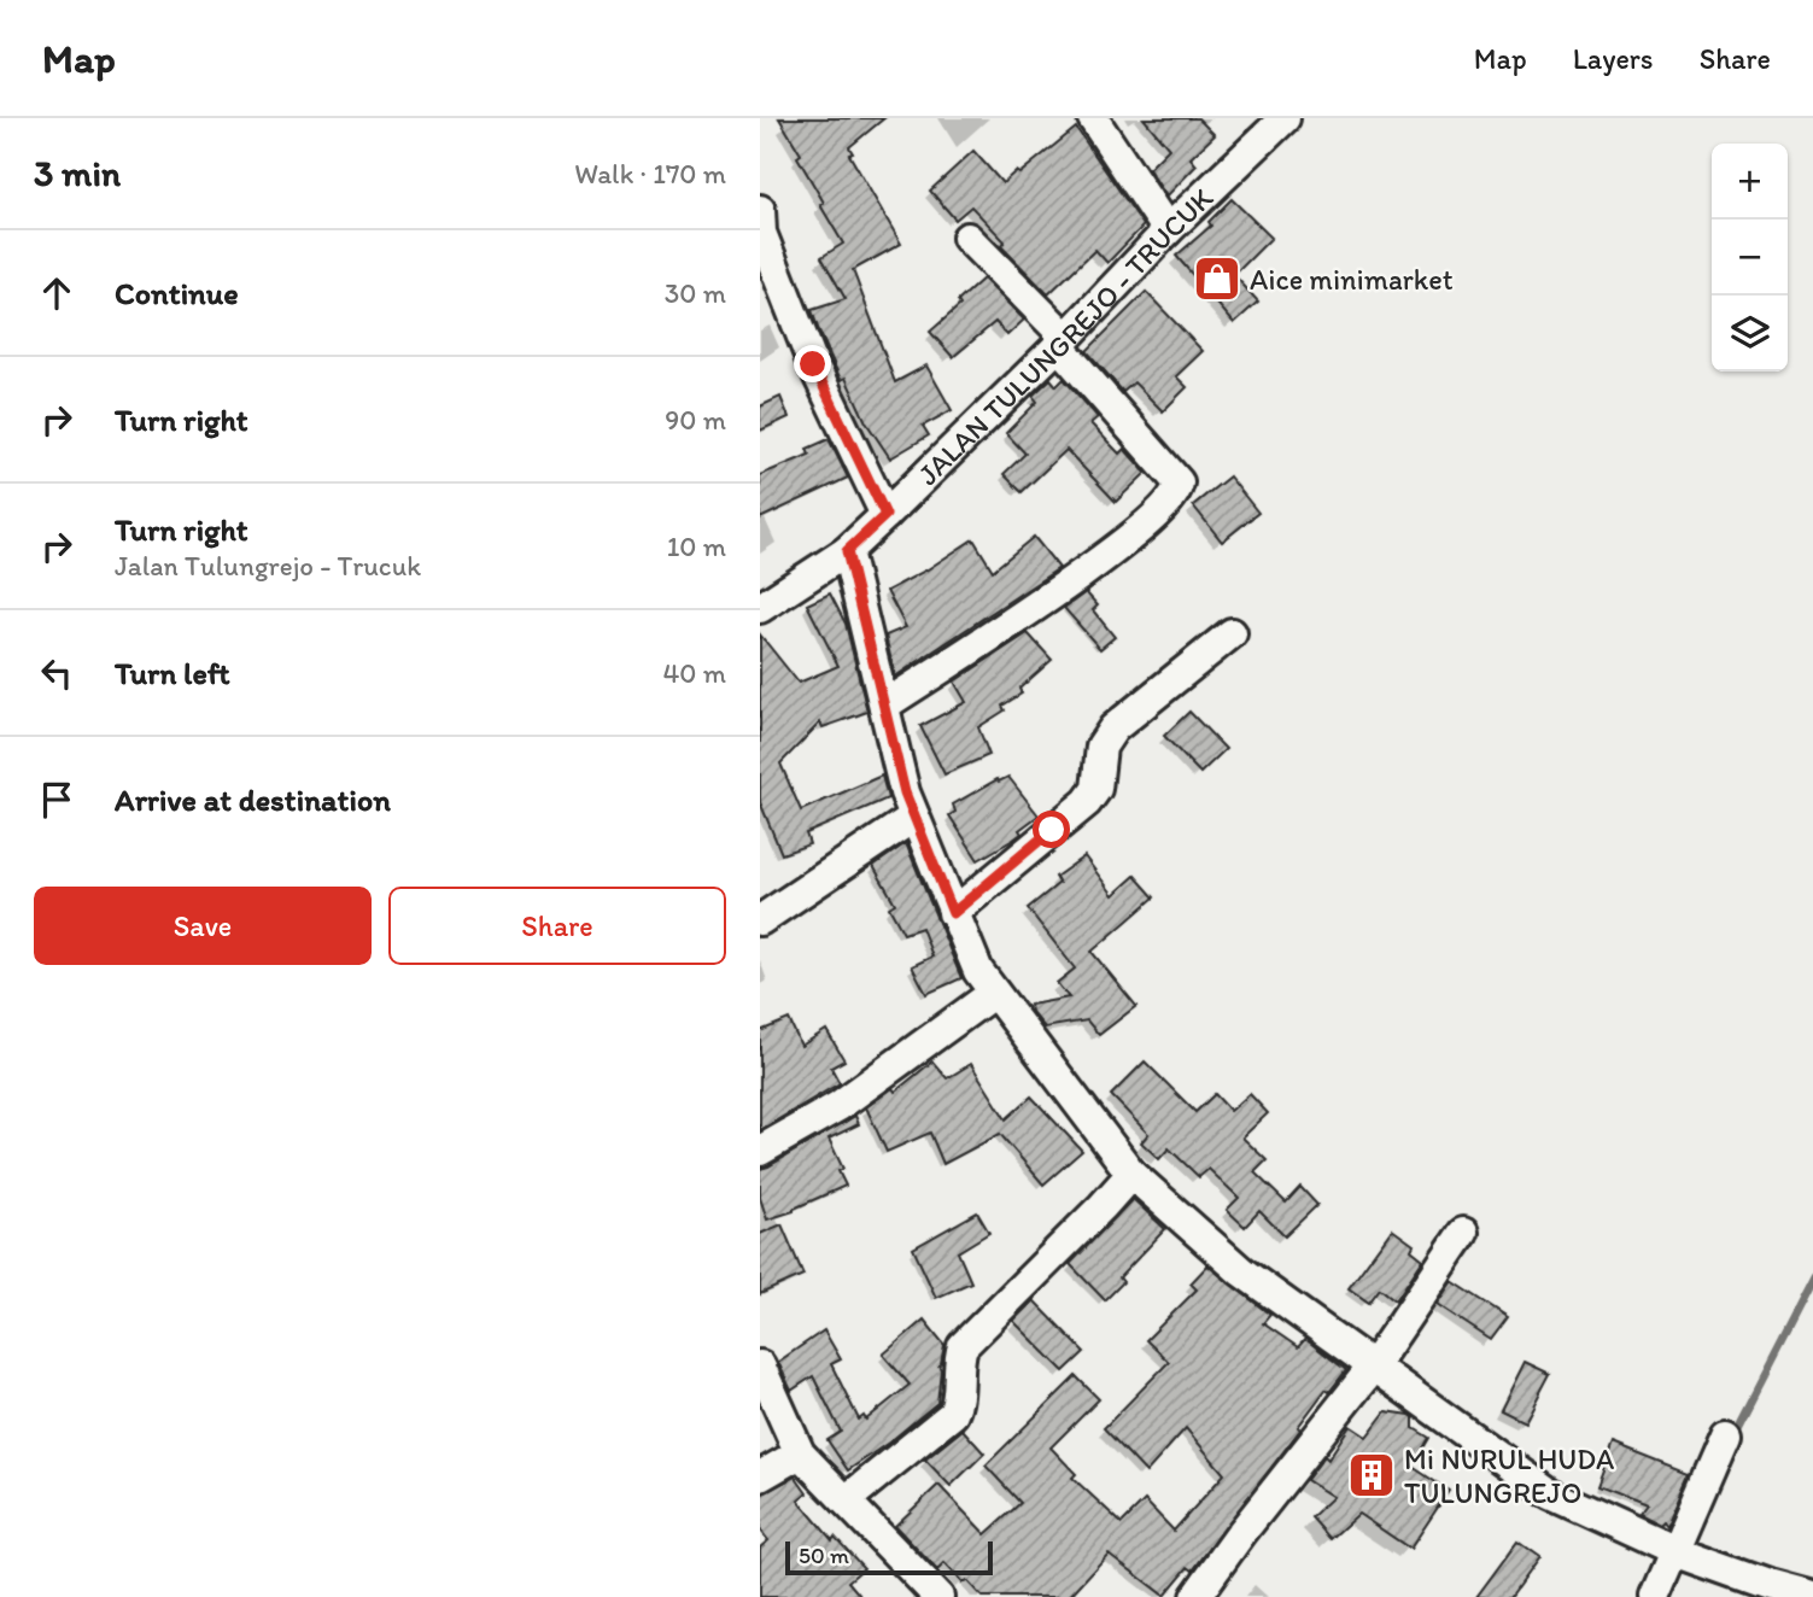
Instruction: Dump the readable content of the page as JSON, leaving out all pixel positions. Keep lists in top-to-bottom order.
{
  "streets": {
    "street": ["JALAN TULUNGREJO - TRUCUK"]
  },
  "places": {
    "shop": ["Aice minimarket"],
    "building": ["Mi NURUL HUDA TULUNGREJO"]
  },
  "scale_bar": "50 m",
  "page": {
    "header": "Map",
    "nav": ["Map", "Layers", "Share"],
    "heading": ["3 min", "Walk · 170 m"],
    "map_buttons": ["+", "−"],
    "list": [
      ["Continue", "30 m"],
      ["Turn right", "90 m"],
      ["Turn right", "Jalan Tulungrejo - Trucuk", "10 m"],
      ["Turn left", "40 m"],
      "Arrive at destination"
    ],
    "buttons": ["Save", "Share"],
    "scale": "50 m"
  }
}
